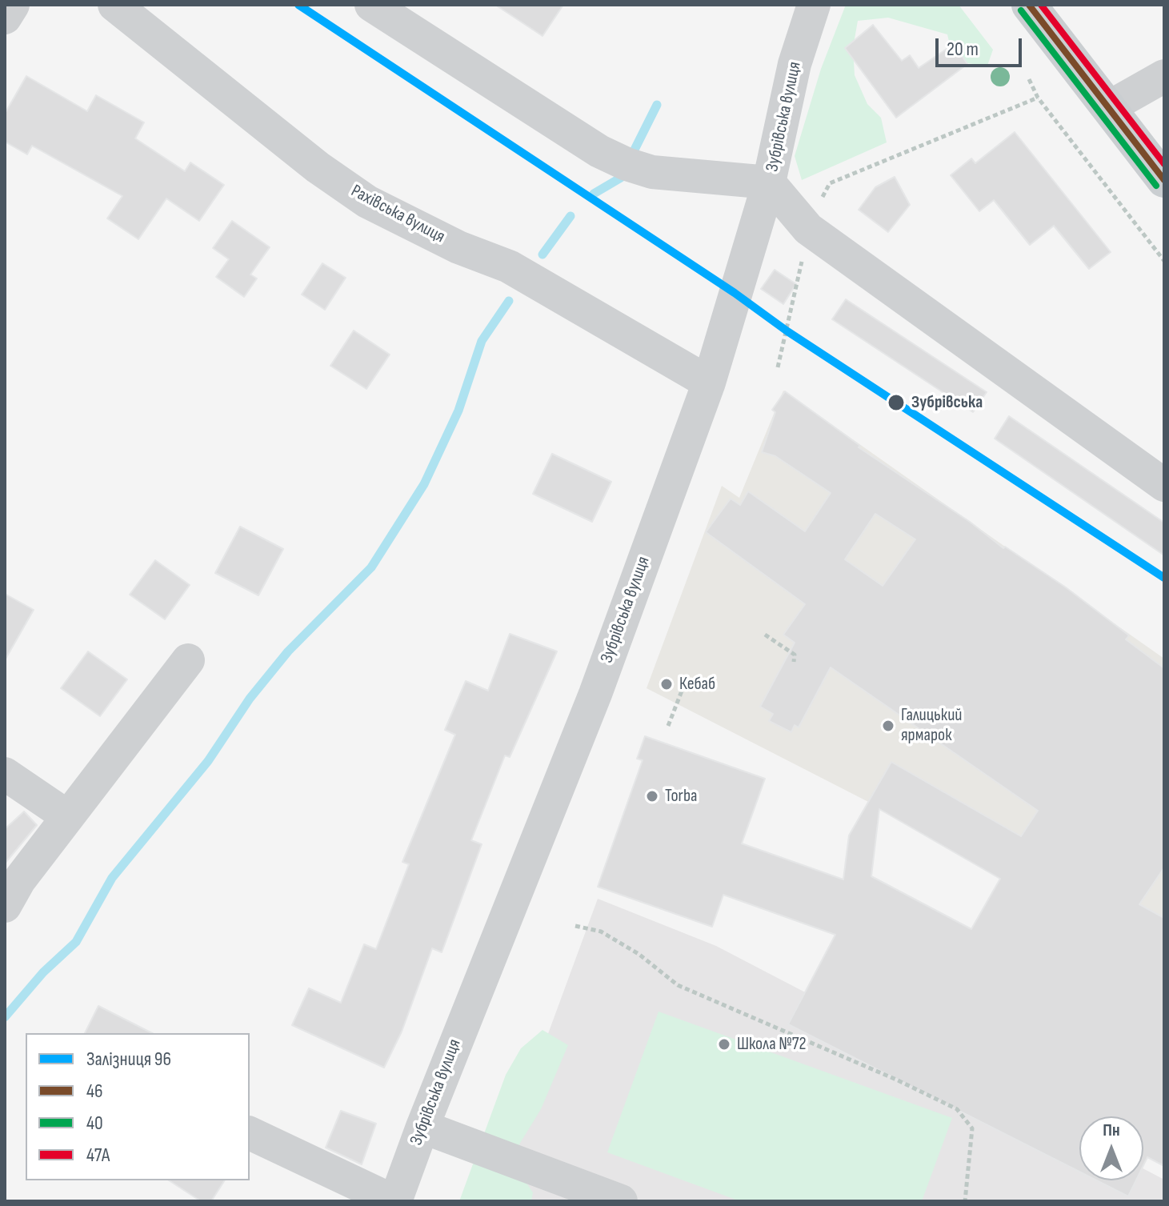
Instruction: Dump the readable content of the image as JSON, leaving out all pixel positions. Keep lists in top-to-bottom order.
{
  "streets": {
    "street": ["Зубрівська вулиця", "Рахівська вулиця"]
  },
  "crossings": [
    ["Зубрівська вулиця", "Рахівська вулиця"]
  ],
  "places": [
    "Зубрівська",
    "Кебаб",
    "Галицький ярмарок",
    "Torba",
    "Школа №72"
  ],
  "lines": [
    "rail line 96",
    "transit line 46",
    "transit line 47А",
    "transit line 40"
  ],
  "legend": [
    "Залізниця 96",
    "46",
    "40",
    "47А"
  ],
  "scale_bar": "20 m",
  "north": "top"
}
